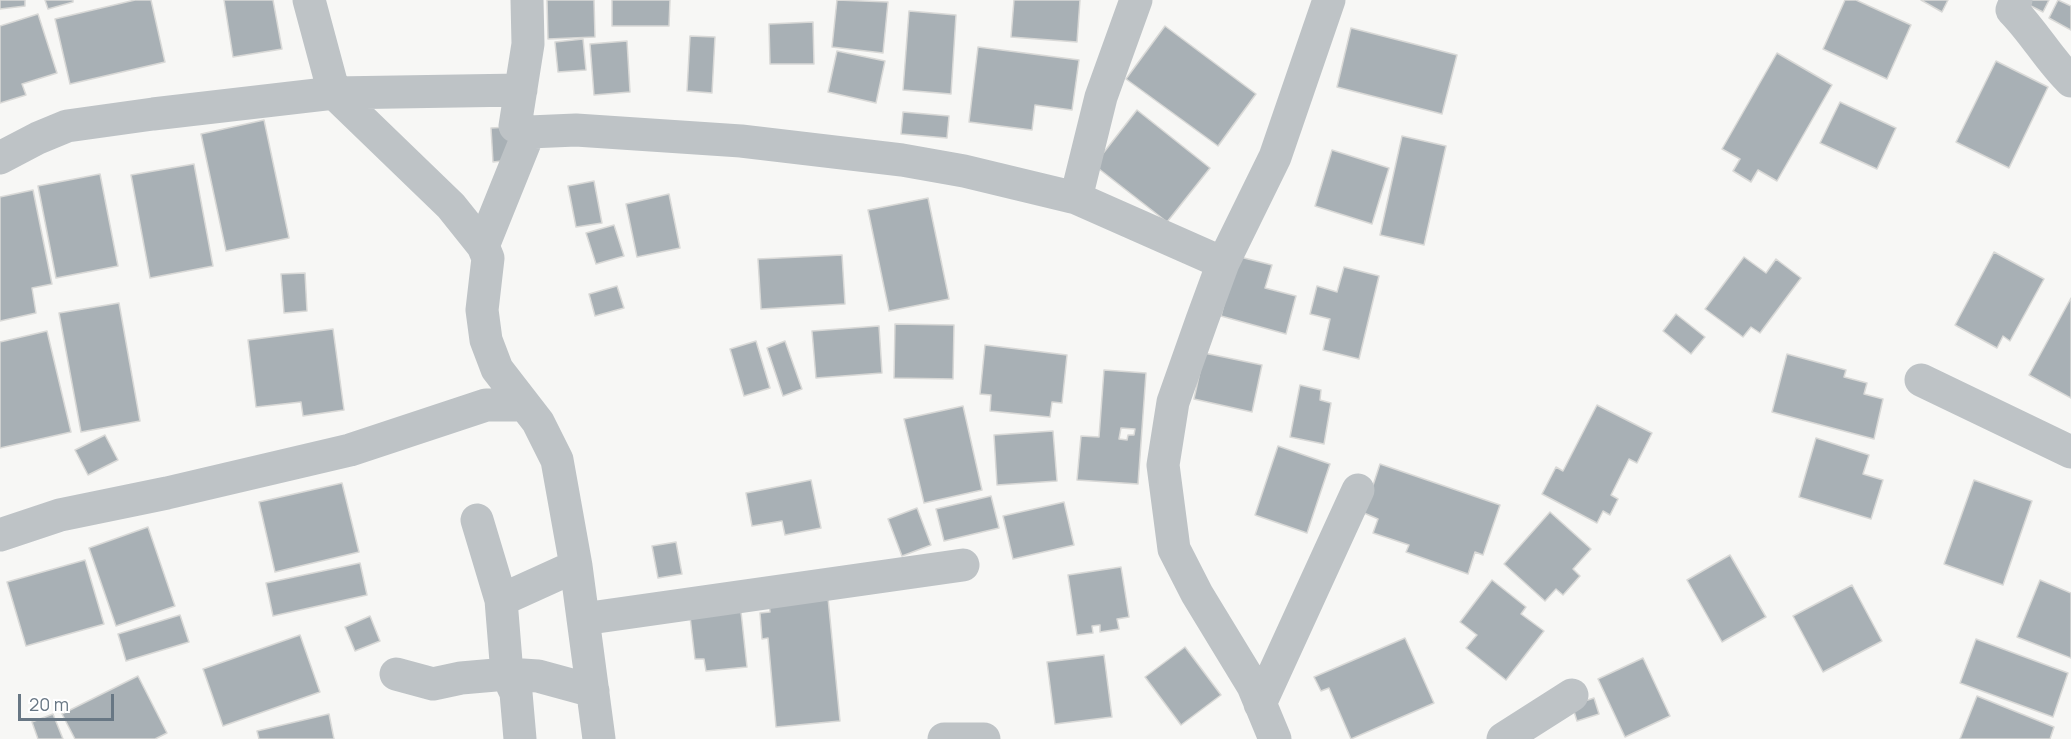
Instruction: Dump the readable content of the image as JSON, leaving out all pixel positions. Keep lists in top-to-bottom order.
{
  "scale_bar": "20 m"
}
